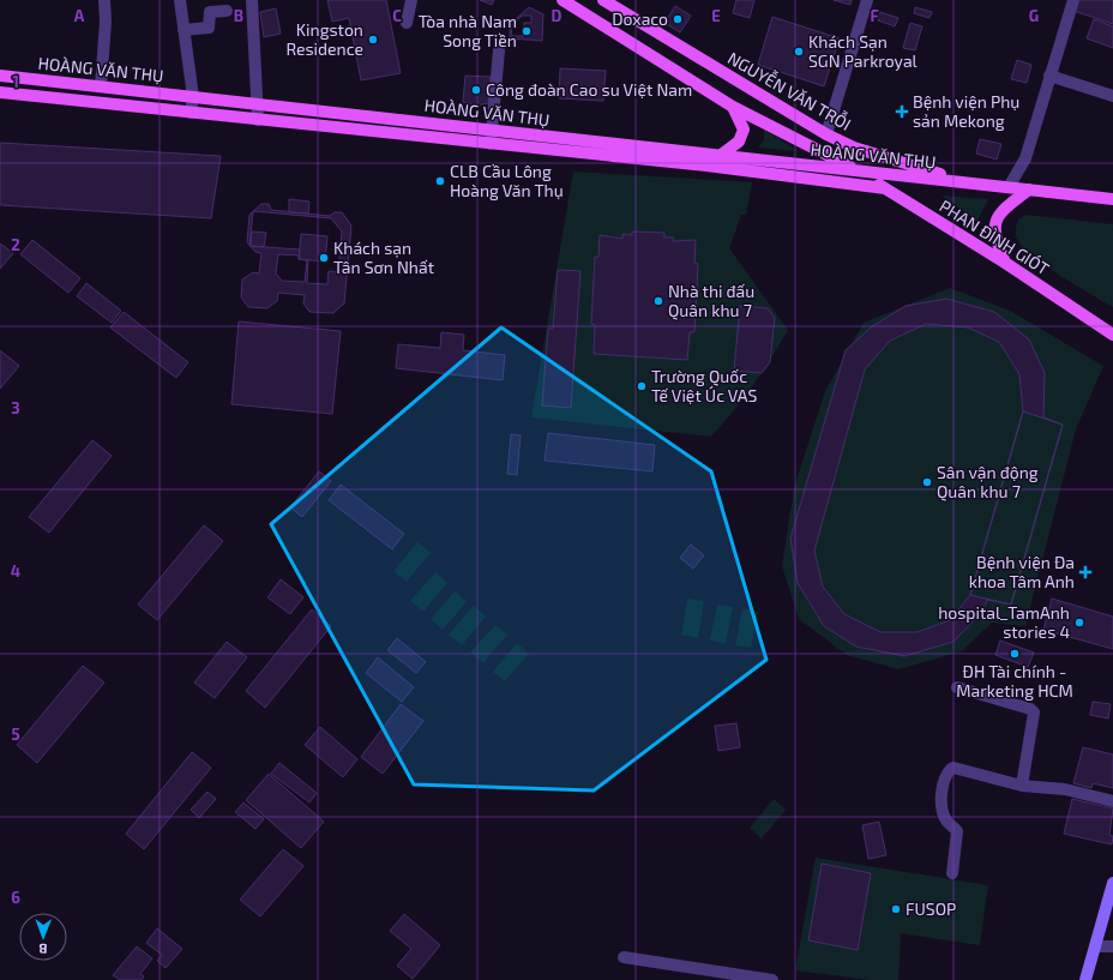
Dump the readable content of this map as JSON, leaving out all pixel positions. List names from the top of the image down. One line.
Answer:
{"streets":{"main road":["HOÀNG VĂN THỤ","NGUYỄN VĂN TRỖI","PHAN ĐÌNH GIÓT"]},"crossings":[["HOÀNG VĂN THỤ","NGUYỄN VĂN TRỖI"],["HOÀNG VĂN THỤ","PHAN ĐÌNH GIÓT"]],"places":{"other":["Doxaco","Tòa nhà Nam Song Tiền","Kingston Residence","Khách Sạn SGN Parkroyal","Công đoàn Cao su Việt Nam","CLB Cầu Lông Hoàng Văn Thụ","Khách sạn Tân Sơn Nhất","Nhà thi đấu Quân khu 7","Trường Quốc Tế Việt Úc VAS","Sân vận động Quân khu 7","hospital_TamAnh stories 4","ĐH Tài chính - Marketing HCM","FUSOP"],"health":["Bệnh viện Phụ sản Mekong","Bệnh viện Đa khoa Tâm Anh"]},"north":"bottom","grid":{"columns":["A","B","C","D","E","F","G"],"rows":["1","2","3","4","5","6"]}}
